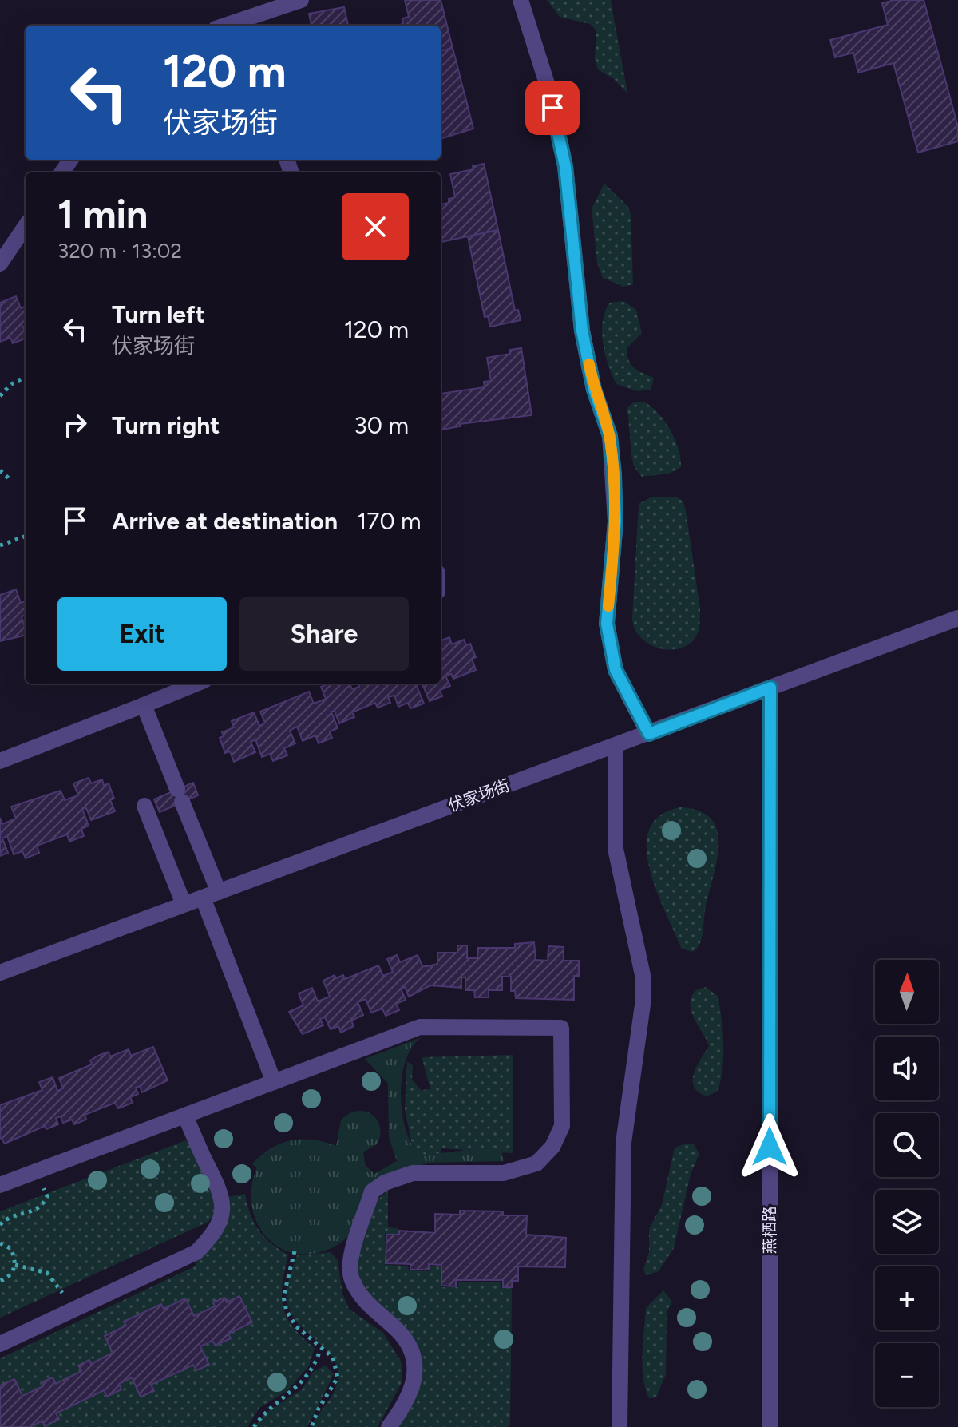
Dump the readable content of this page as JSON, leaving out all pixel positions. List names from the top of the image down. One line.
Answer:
{"streets":{"street":["伏家场街","燕栖路"]},"crossings":[["伏家场街","燕栖路"]],"north":"top","page":{"turn":["120 m","伏家场街"],"heading":["1 min","320 m · 13:02"],"list":[{"name":"Turn left","note":"伏家场街","value":"120 m"},{"name":"Turn right","value":"30 m"},{"name":"Arrive at destination","value":"170 m"}],"buttons":["Exit","Share"],"map_buttons":["+","−"]}}
